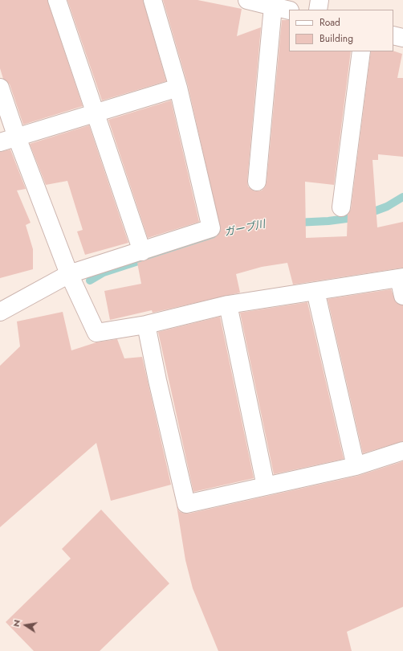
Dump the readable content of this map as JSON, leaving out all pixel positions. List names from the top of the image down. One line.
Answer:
{"water":["ガーブ川"],"legend":["Road","Building"],"north":"left"}
